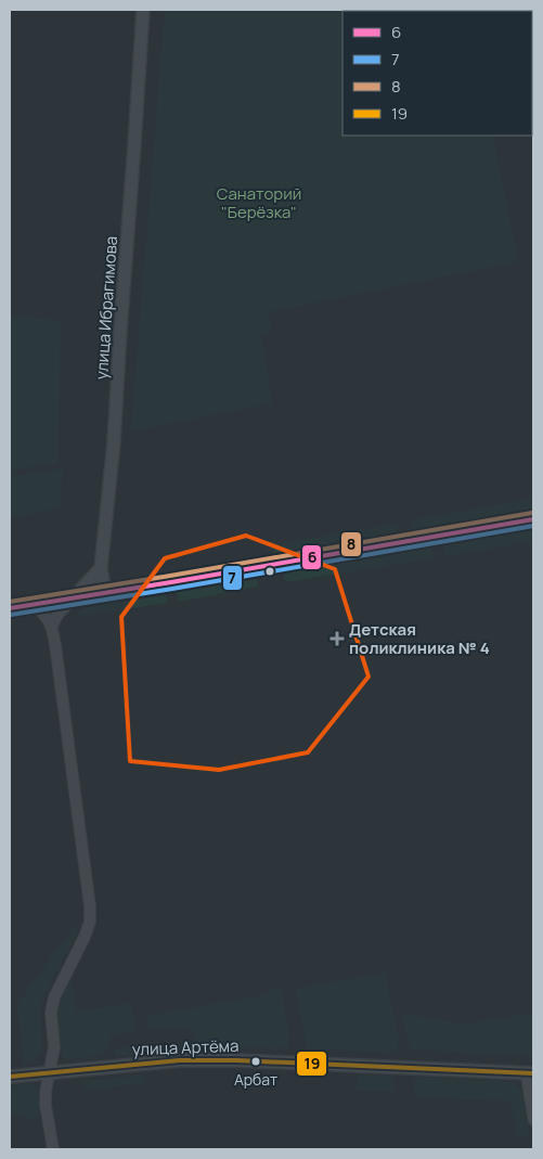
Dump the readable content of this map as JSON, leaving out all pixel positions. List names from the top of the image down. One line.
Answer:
{"streets":{"main road":["улица Ибрагимова","улица Артёма"]},"parks":["Санаторий \"Берёзка\""],"places":{"health":["Детская поликлиника № 4"],"other":["Арбат"]},"lines":["transit line 8","transit line 6","transit line 7","transit line 19"],"legend":["6","7","8","19"]}
